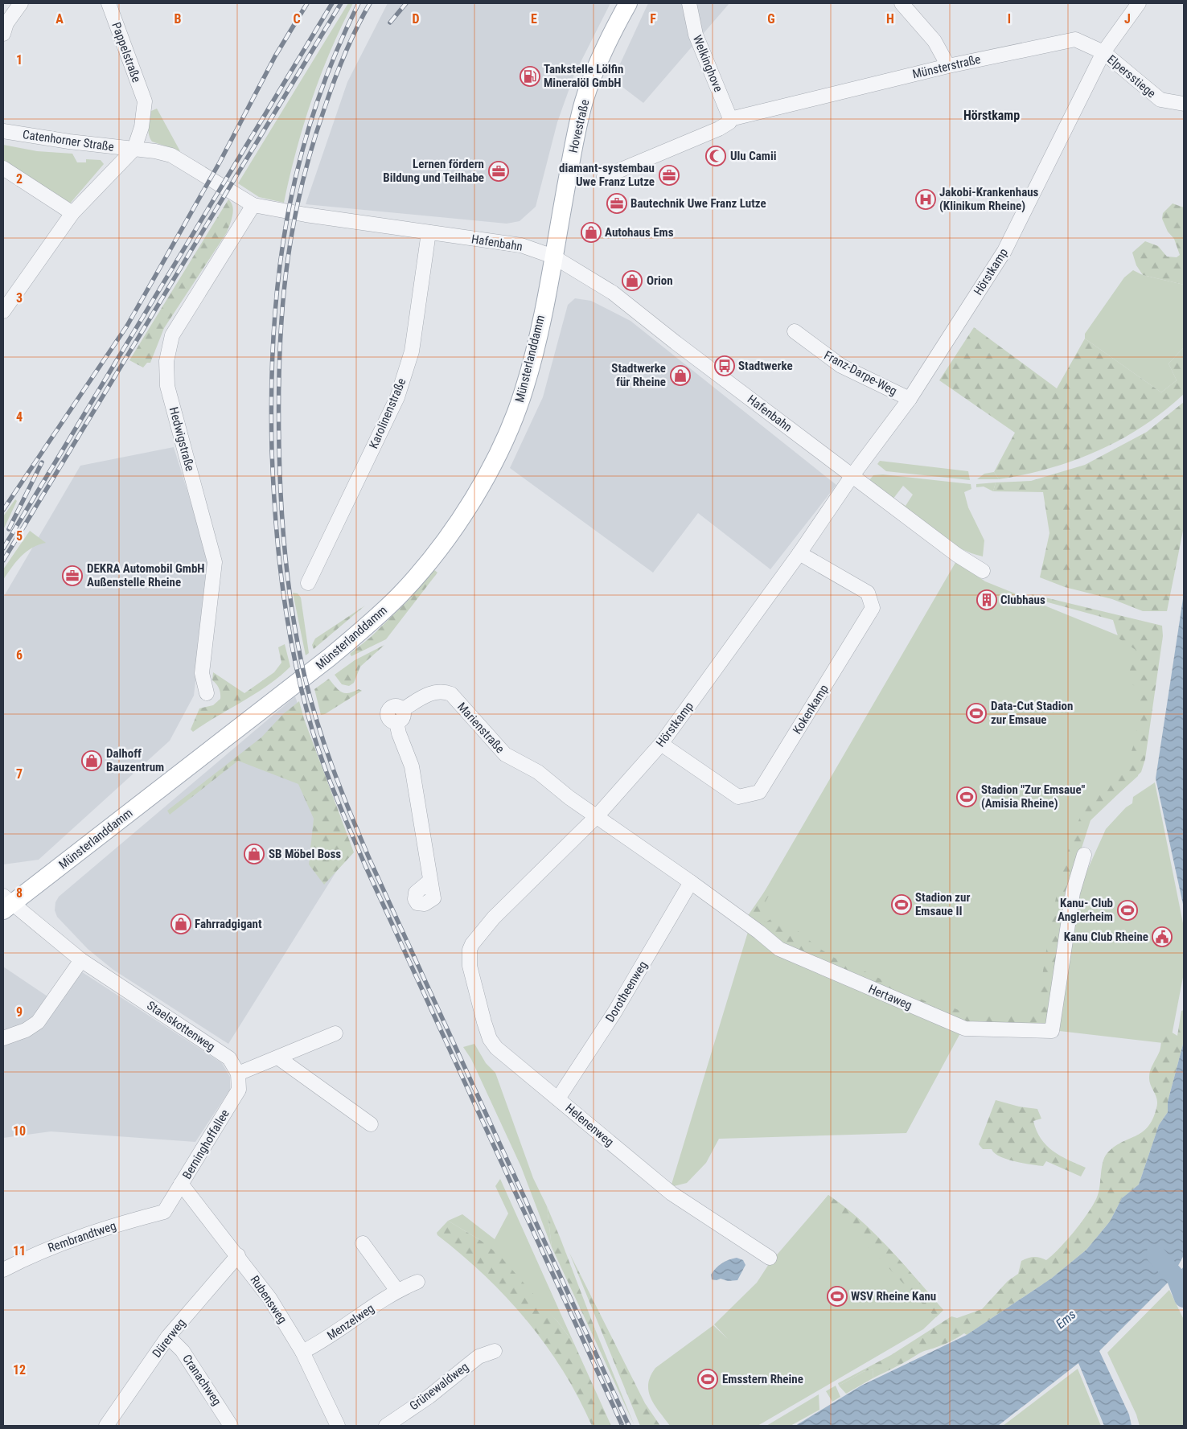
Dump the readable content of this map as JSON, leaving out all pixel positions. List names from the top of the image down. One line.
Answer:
{"streets":{"main road":["Hovestraße","Münsterlanddamm"],"street":["Pappelstraße","Welkinghove","Münsterstraße","Elpersstiege","Catenhorner Straße","Hafenbahn","Hörstkamp","Franz-Darpe-Weg","Karolinenstraße","Hedwigstraße","Kokenkamp","Marienstraße","Dorotheenweg","Hertaweg","Staelskottenweg","Helenenweg","Berninghoffallee","Rembrandtweg","Rubensweg","Menzelweg","Dürerweg","Cranachweg","Grünewaldweg"]},"crossings":[["Pappelstraße","Catenhorner Straße"],["Pappelstraße","Hafenbahn"],["Welkinghove","Münsterstraße"],["Münsterstraße","Elpersstiege"],["Münsterstraße","Hörstkamp"],["Elpersstiege","Hörstkamp"],["Hovestraße","Hafenbahn"],["Hovestraße","Münsterlanddamm"],["Catenhorner Straße","Hafenbahn"],["Hafenbahn","Hörstkamp"],["Hafenbahn","Münsterlanddamm"],["Hafenbahn","Karolinenstraße"],["Hafenbahn","Hedwigstraße"],["Hörstkamp","Franz-Darpe-Weg"],["Hörstkamp","Kokenkamp"],["Hörstkamp","Marienstraße"],["Hörstkamp","Hertaweg"],["Hörstkamp","Helenenweg"],["Münsterlanddamm","Staelskottenweg"],["Marienstraße","Hertaweg"],["Dorotheenweg","Hertaweg"],["Dorotheenweg","Helenenweg"],["Staelskottenweg","Berninghoffallee"],["Berninghoffallee","Rembrandtweg"],["Berninghoffallee","Rubensweg"],["Rubensweg","Menzelweg"],["Rubensweg","Dürerweg"],["Dürerweg","Cranachweg"]],"districts":["Hörstkamp"],"water":["Ems"],"places":{"fuel station":["Tankstelle Lölfin Mineralöl GmbH"],"mosque":["Ulu Camii"],"office":["Lernen fördern Bildung und Teilhabe","diamant-systembau Uwe Franz Lutze","Bautechnik Uwe Franz Lutze","DEKRA Automobil GmbH Außenstelle Rheine"],"hospital":["Jakobi-Krankenhaus (Klinikum Rheine)"],"shop":["Autohaus Ems","Orion","Stadtwerke für Rheine","Dalhoff Bauzentrum","SB Möbel Boss","Fahrradgigant"],"bus stop":["Stadtwerke"],"building":["Clubhaus"],"sports":["Data-Cut Stadion zur Emsaue","Stadion \"Zur Emsaue\" (Amisia Rheine)","Stadion zur Emsaue II","Kanu- Club Anglerheim","WSV Rheine Kanu","Emsstern Rheine"],"public building":["Kanu Club Rheine"]},"grid":{"columns":["A","B","C","D","E","F","G","H","I","J"],"rows":["1","2","3","4","5","6","7","8","9","10","11","12"]}}
